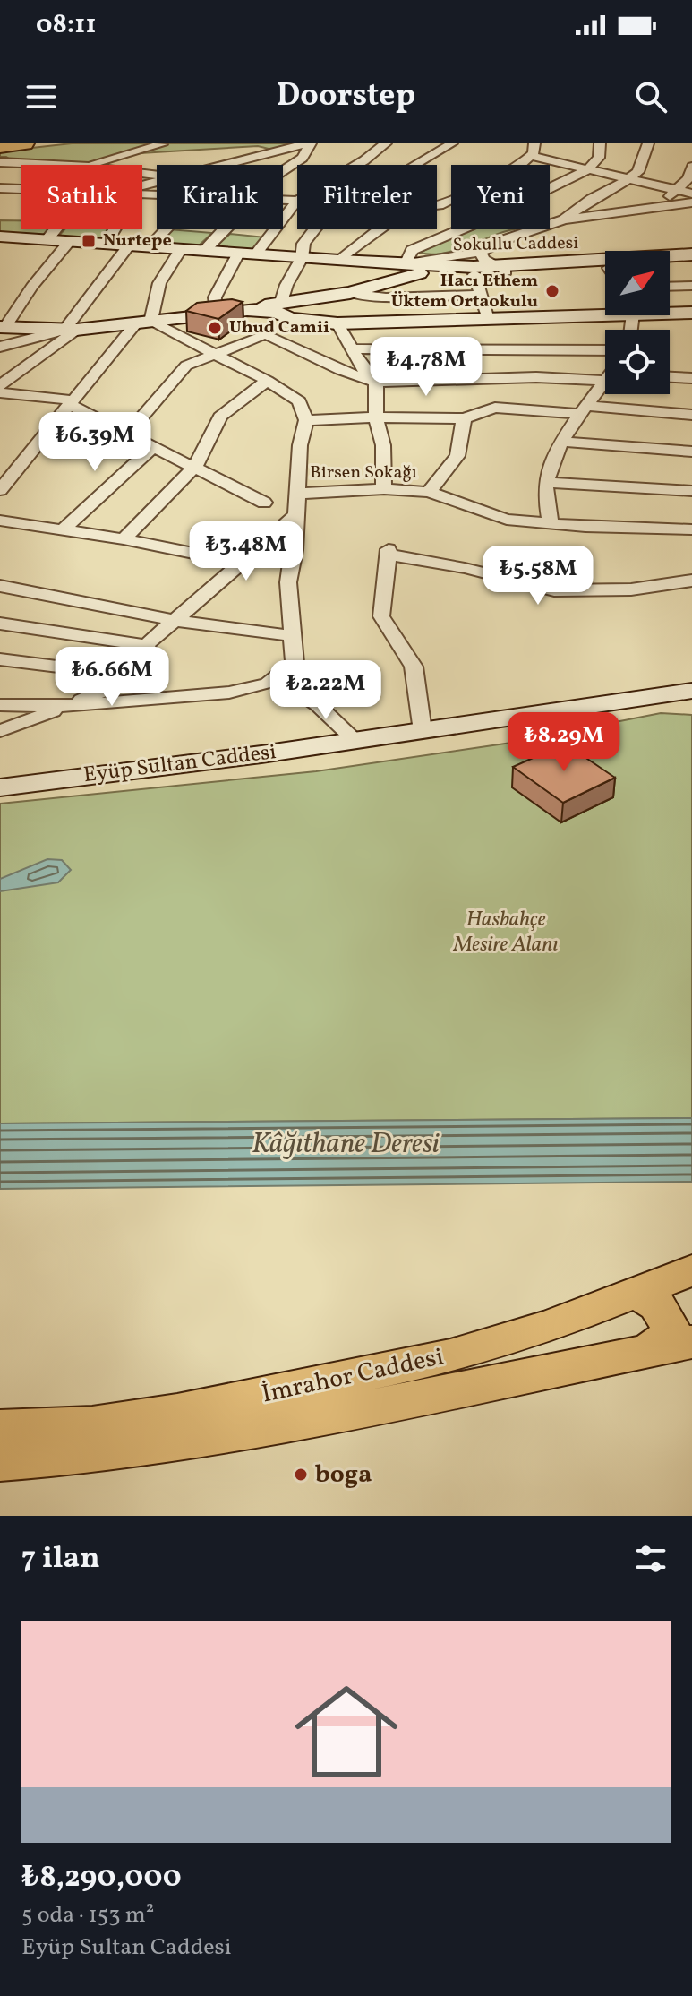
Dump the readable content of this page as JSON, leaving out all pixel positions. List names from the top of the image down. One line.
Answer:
{"streets":{"main road":["Sokullu Caddesi","Eyüp Sultan Caddesi","İmrahor Caddesi"],"street":["Birsen Sokağı"]},"water":["Kâğıthane Deresi"],"parks":["Hasbahçe Mesire Alanı"],"places":{"transit":["Nurtepe"],"other":["Hacı Ethem Üktem Ortaokulu","Uhud Camii","boga"]},"north":"top right","page":{"status":"08:11","header":"Doorstep","chip":["Satılık","Kiralık","Filtreler","Yeni"],"price":["₺4.78M","₺6.39M","₺3.48M","₺5.58M","₺6.66M","₺2.22M","₺8.29M"],"heading":"7 ilan","list":[{"name":"₺8,290,000","note":"5 oda · 153 m² · Eyüp Sultan Caddesi"}]}}
